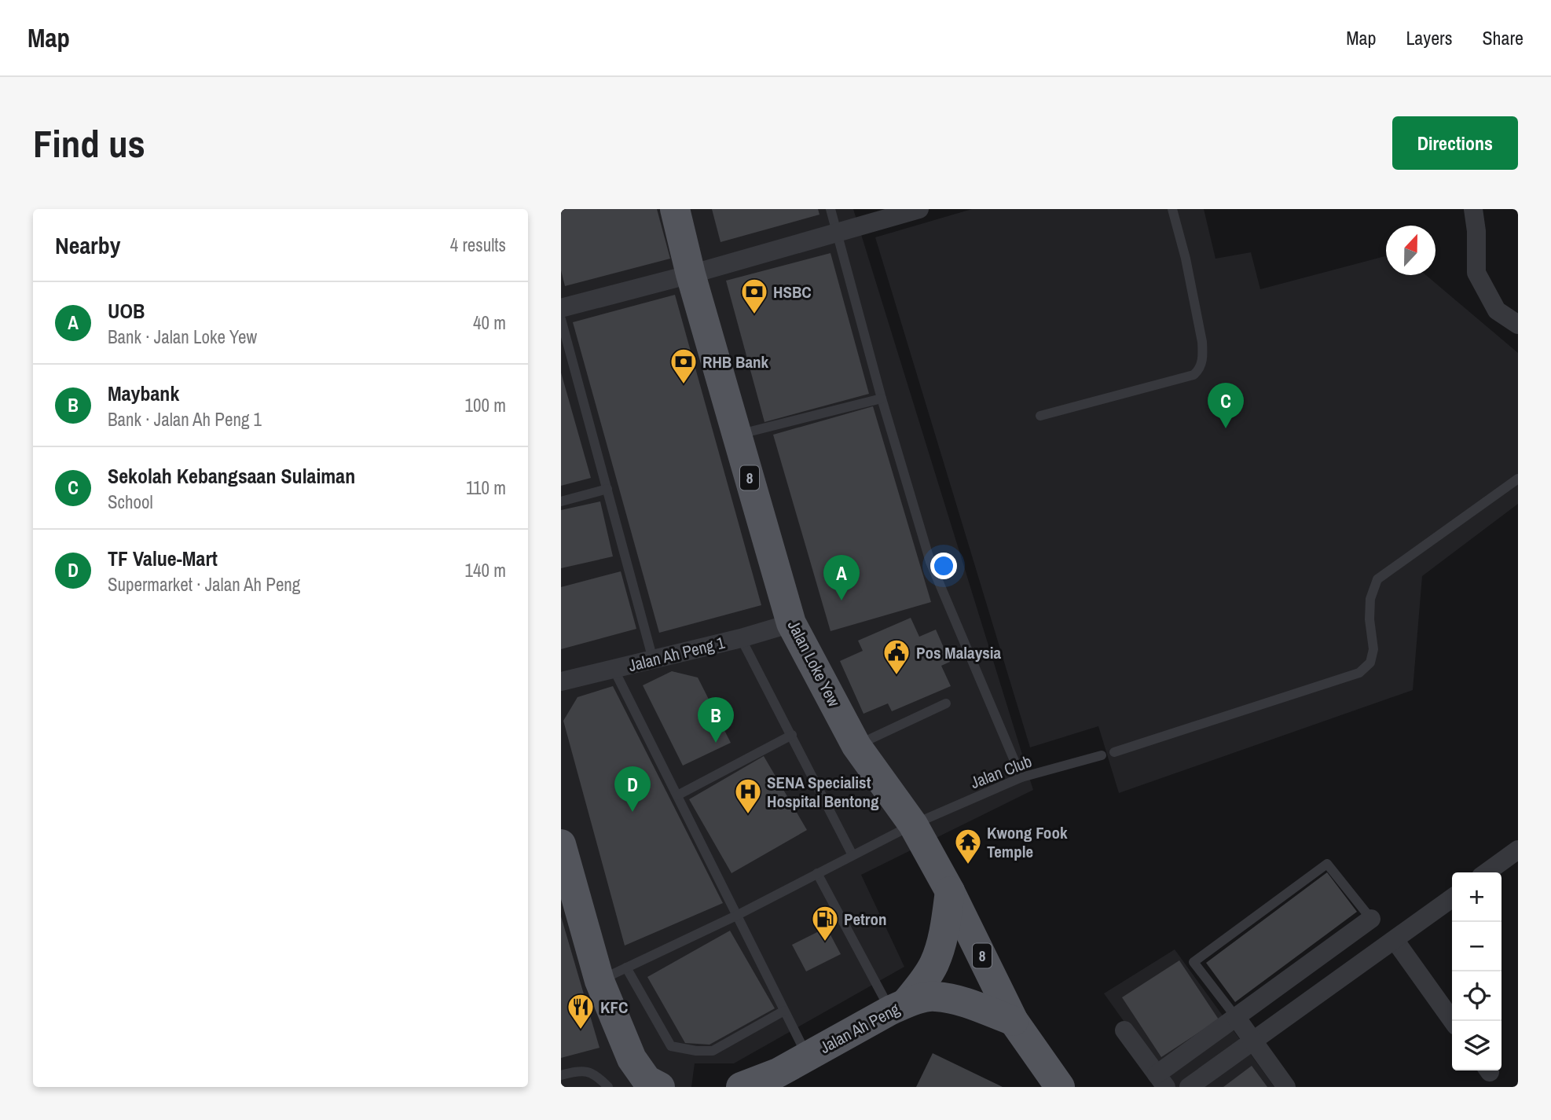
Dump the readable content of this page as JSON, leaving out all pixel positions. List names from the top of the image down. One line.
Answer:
{"streets":{"main road":["8","Jalan Loke Yew","Jalan Ah Peng"],"street":["Jalan Ah Peng 1"],"lane":["Jalan Club"]},"crossings":[["8","Jalan Loke Yew"],["8","Jalan Ah Peng"],["Jalan Ah Peng 1","Jalan Loke Yew"],["Jalan Loke Yew","Jalan Club"],["Jalan Loke Yew","Jalan Ah Peng"]],"places":{"bank":["HSBC","RHB Bank"],"public building":["Pos Malaysia"],"hospital":["SENA Specialist Hospital Bentong"],"temple":["Kwong Fook Temple"],"fuel station":["Petron"],"restaurant":["KFC"]},"north":"top","page":{"header":"Map","nav":["Map","Layers","Share"],"buttons":"Directions","title":"Find us","heading":["Nearby","4 results"],"list":[{"mark":"A","name":"UOB","note":"Bank · Jalan Loke Yew","value":"40 m"},{"mark":"B","name":"Maybank","note":"Bank · Jalan Ah Peng 1","value":"100 m"},{"mark":"C","name":"Sekolah Kebangsaan Sulaiman","note":"School","value":"110 m"},{"mark":"D","name":"TF Value-Mart","note":"Supermarket · Jalan Ah Peng","value":"140 m"}],"pins":["C","A","B","D"],"map_buttons":["+","−"]}}
